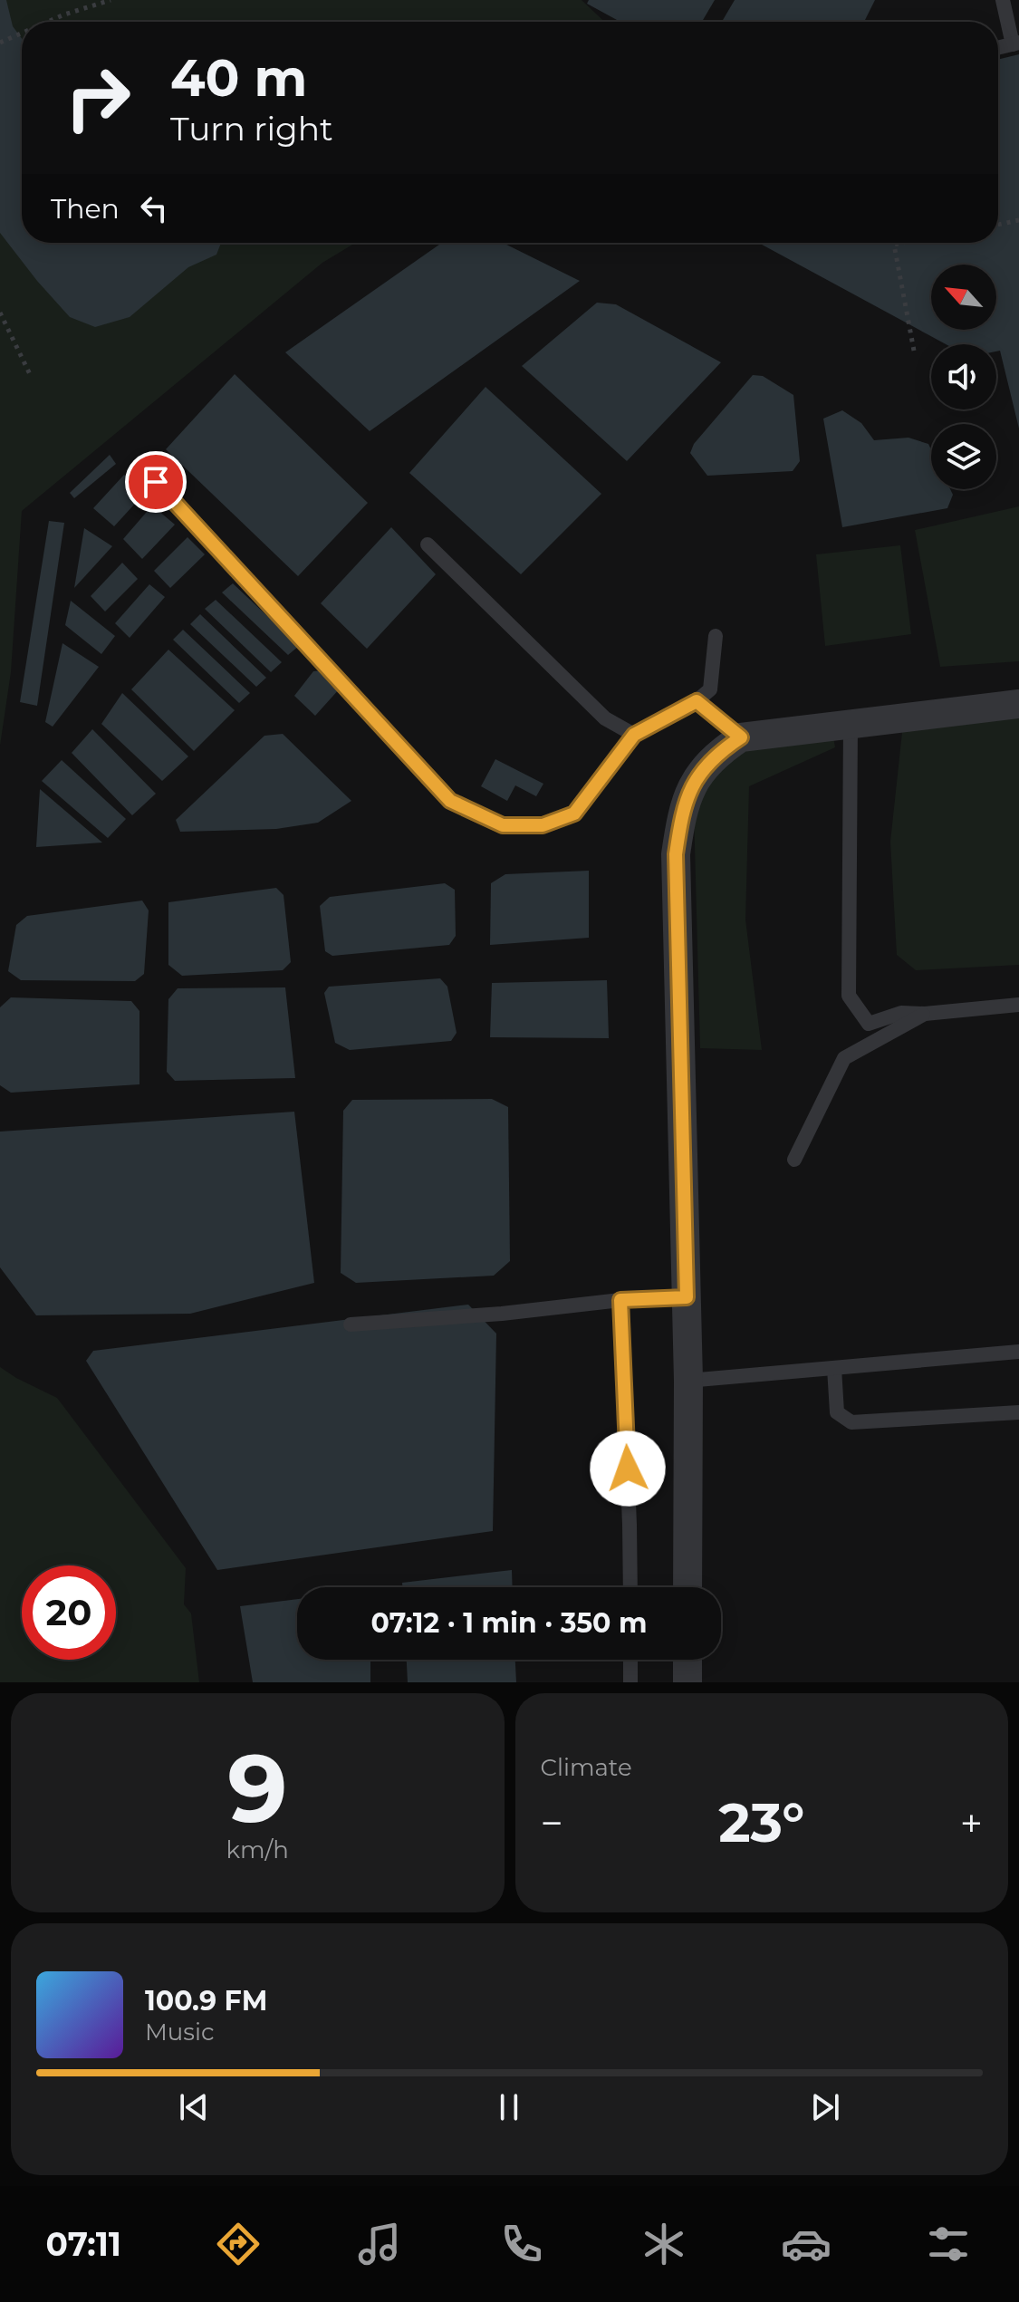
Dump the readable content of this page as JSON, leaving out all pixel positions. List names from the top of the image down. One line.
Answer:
{"north":"top left","page":{"turn":["40 m","Turn right"],"then":"Then","limit":"20","trip":"07:12 · 1 min · 350 m","tile":[["9","km/h"],"Climate"],"heat":["−","23°","+"],"song":["100.9 FM","Music"],"tabs":"07:11"}}
